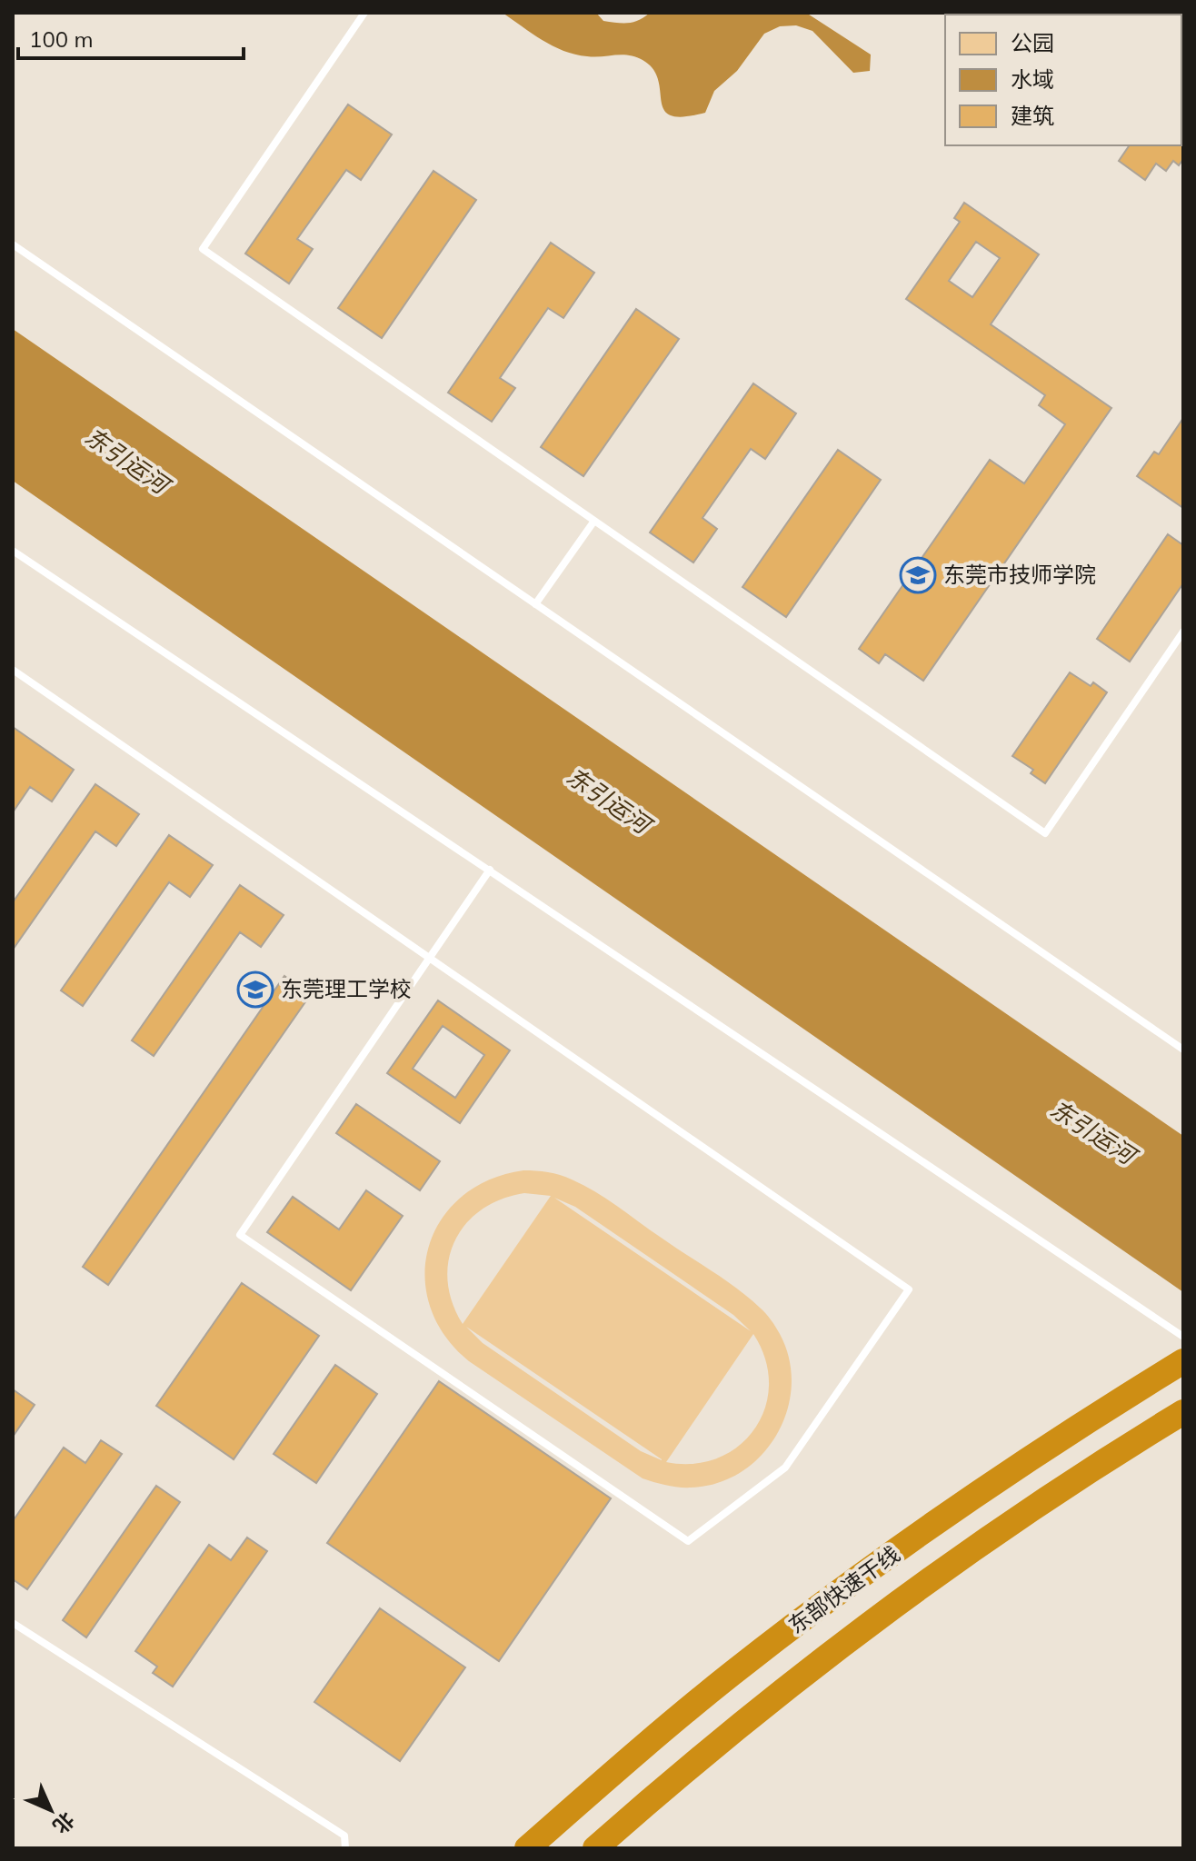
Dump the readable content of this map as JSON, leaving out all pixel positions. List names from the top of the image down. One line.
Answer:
{"streets":{"highway":["东部快速干线"]},"water":["东引运河"],"places":{"school or university":["东莞市技师学院","东莞理工学校"]},"legend":["公园","水域","建筑"],"scale_bar":"100 m","north":"bottom right"}
